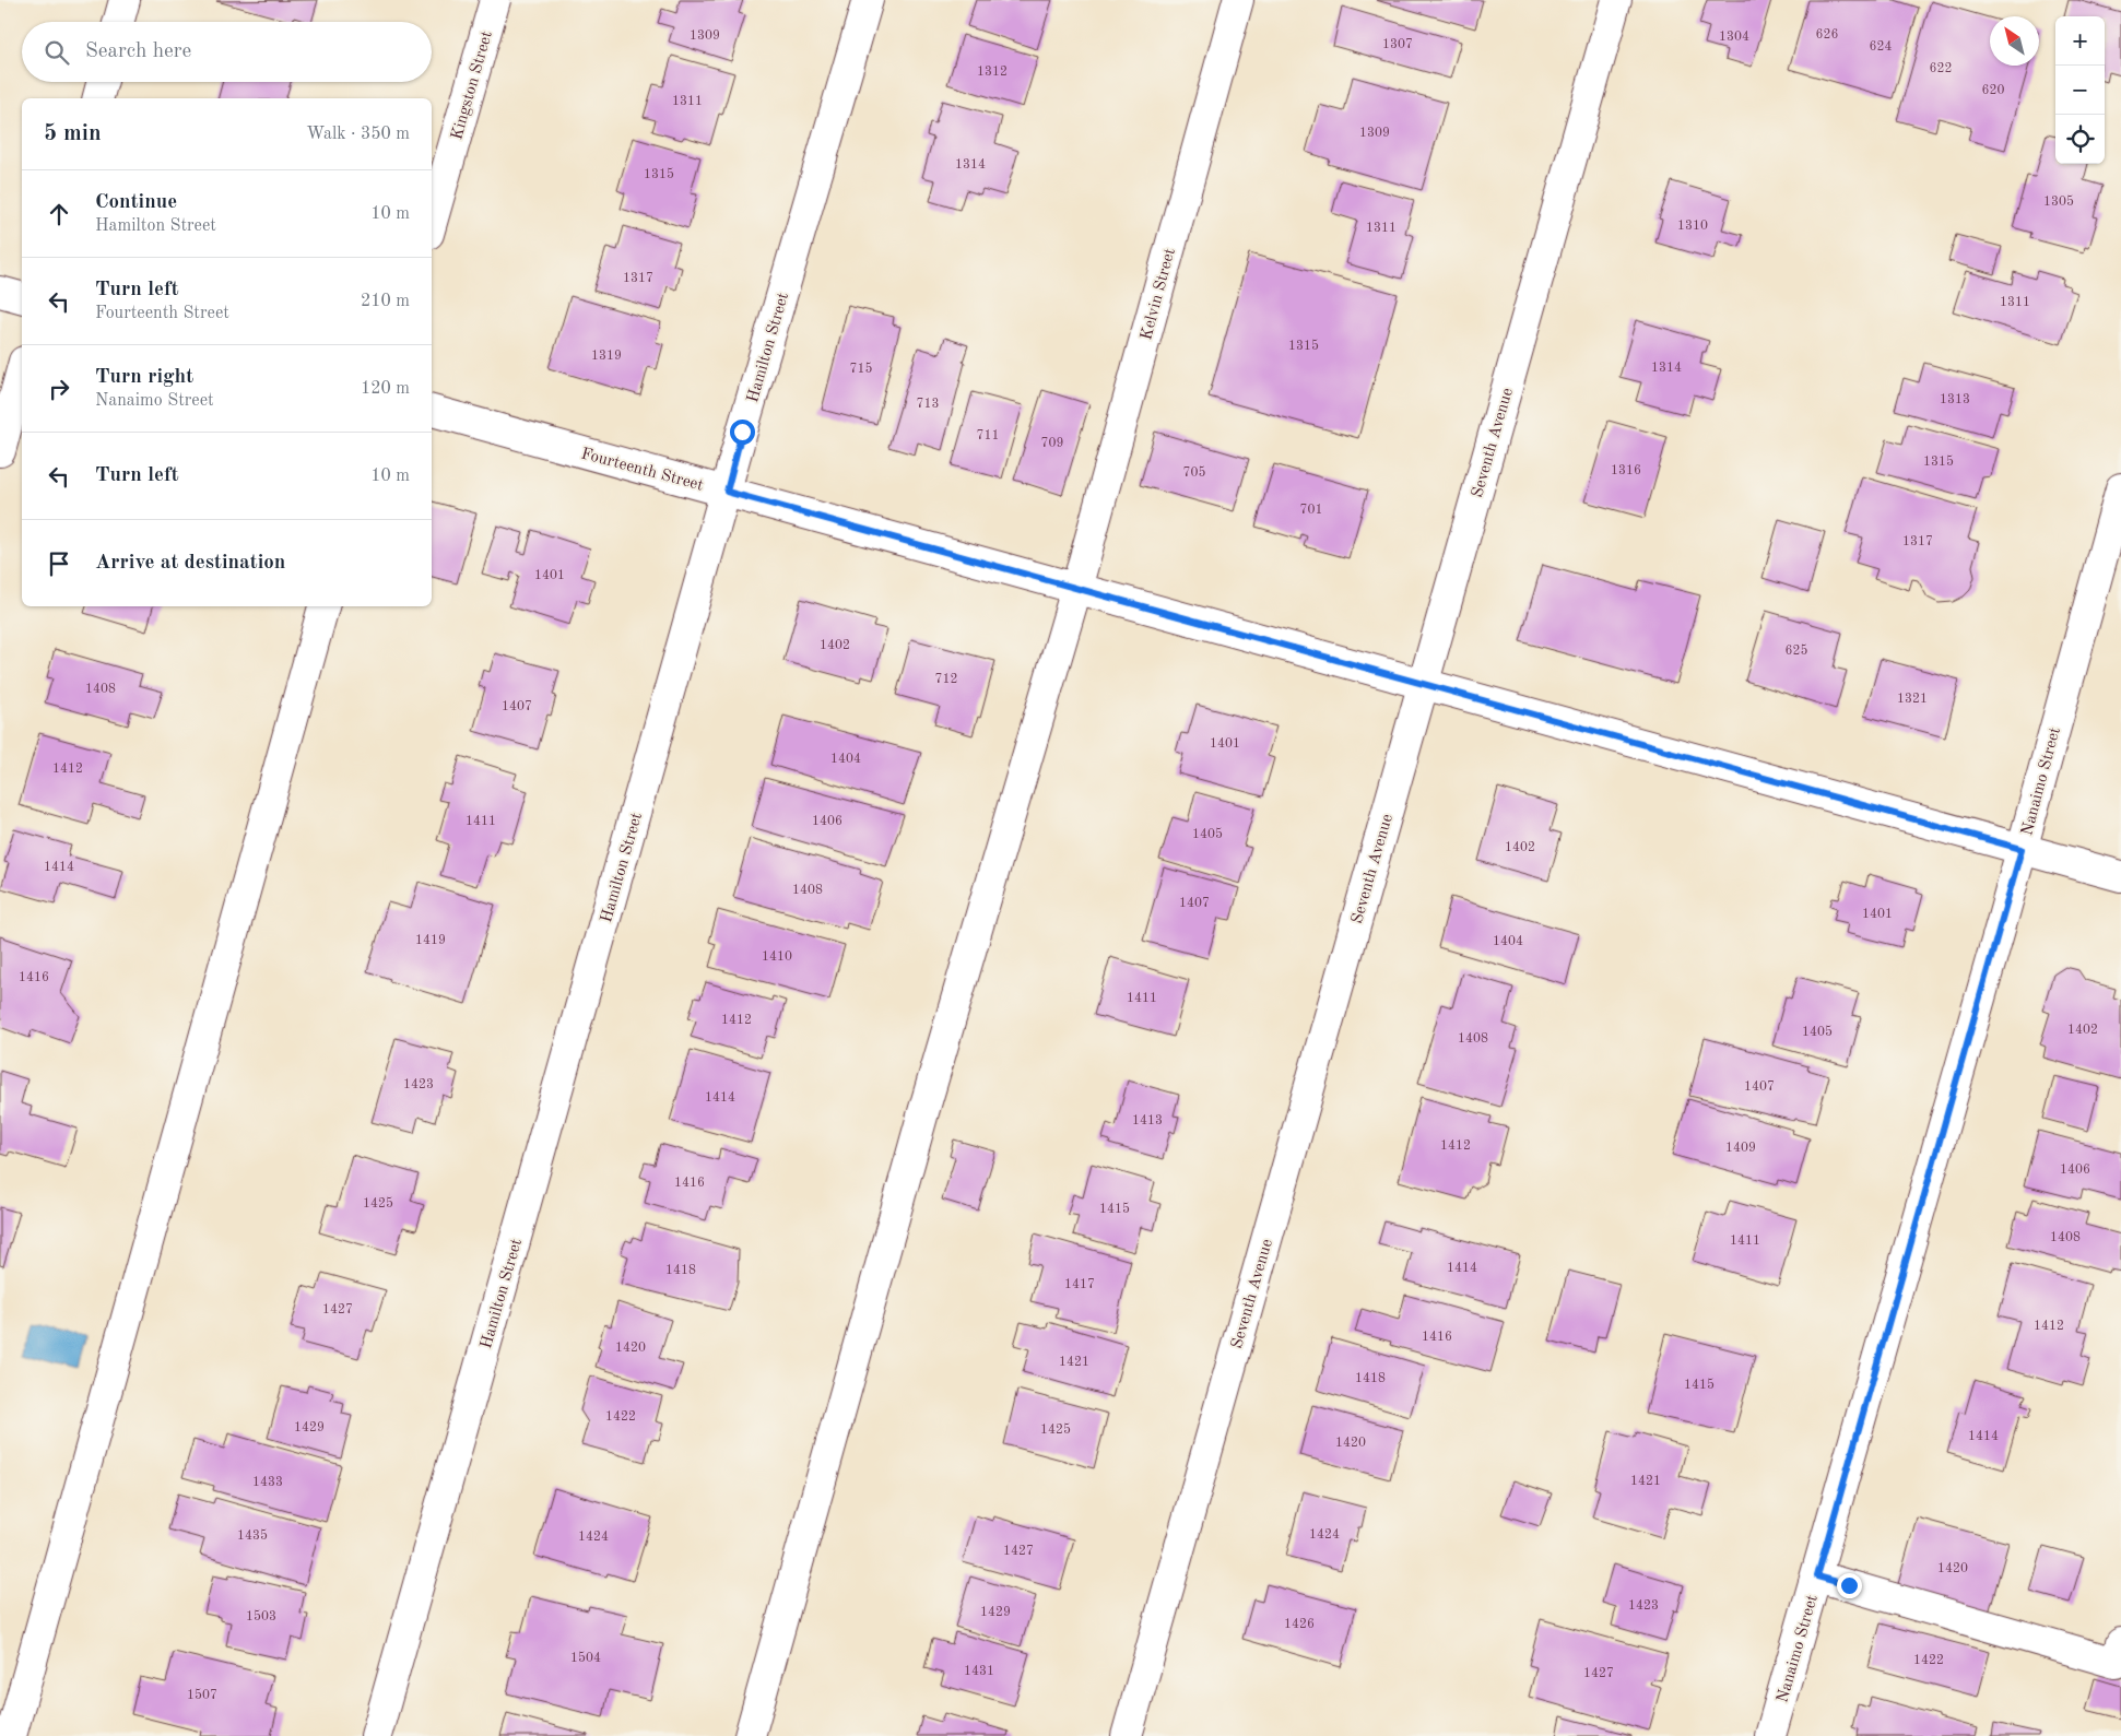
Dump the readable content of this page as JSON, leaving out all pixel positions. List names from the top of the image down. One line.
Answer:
{"streets":{"street":["Kingston Street","Kelvin Street","Hamilton Street","Seventh Avenue","Fourteenth Street","Nanaimo Street"]},"crossings":[["Kelvin Street","Fourteenth Street"],["Hamilton Street","Fourteenth Street"],["Seventh Avenue","Fourteenth Street"],["Fourteenth Street","Nanaimo Street"]],"house_numbers":["626","1309","1304","1307","624","622","1312","620","1311","1309","1314","1315","1305","1310","1311","1317","1311","1315","1319","1314","715","1313","713","711","709","1315","1316","705","701","1317","1401","1402","625","712","1408","1321","1407","1401","1404","1412","1411","1406","1405","1402","1414","1408","1407","1401","1419","1404","1410","1416","1411","1412","1402","1405","1408","1423","1407","1414","1413","1412","1409","1406","1416","1425","1415","1408","1411","1414","1418","1417","1427","1412","1416","1420","1421","1418","1415","1422","1429","1425","1414","1420","1421","1433","1424","1435","1424","1427","1420","1423","1429","1503","1426","1504","1422","1431","1427","1507"],"north":"top left","page":{"map_buttons":["+","−"],"search":"Search here","heading":["5 min","Walk · 350 m"],"list":[["Continue","Hamilton Street","10 m"],["Turn left","Fourteenth Street","210 m"],["Turn right","Nanaimo Street","120 m"],["Turn left","10 m"],"Arrive at destination"]}}
